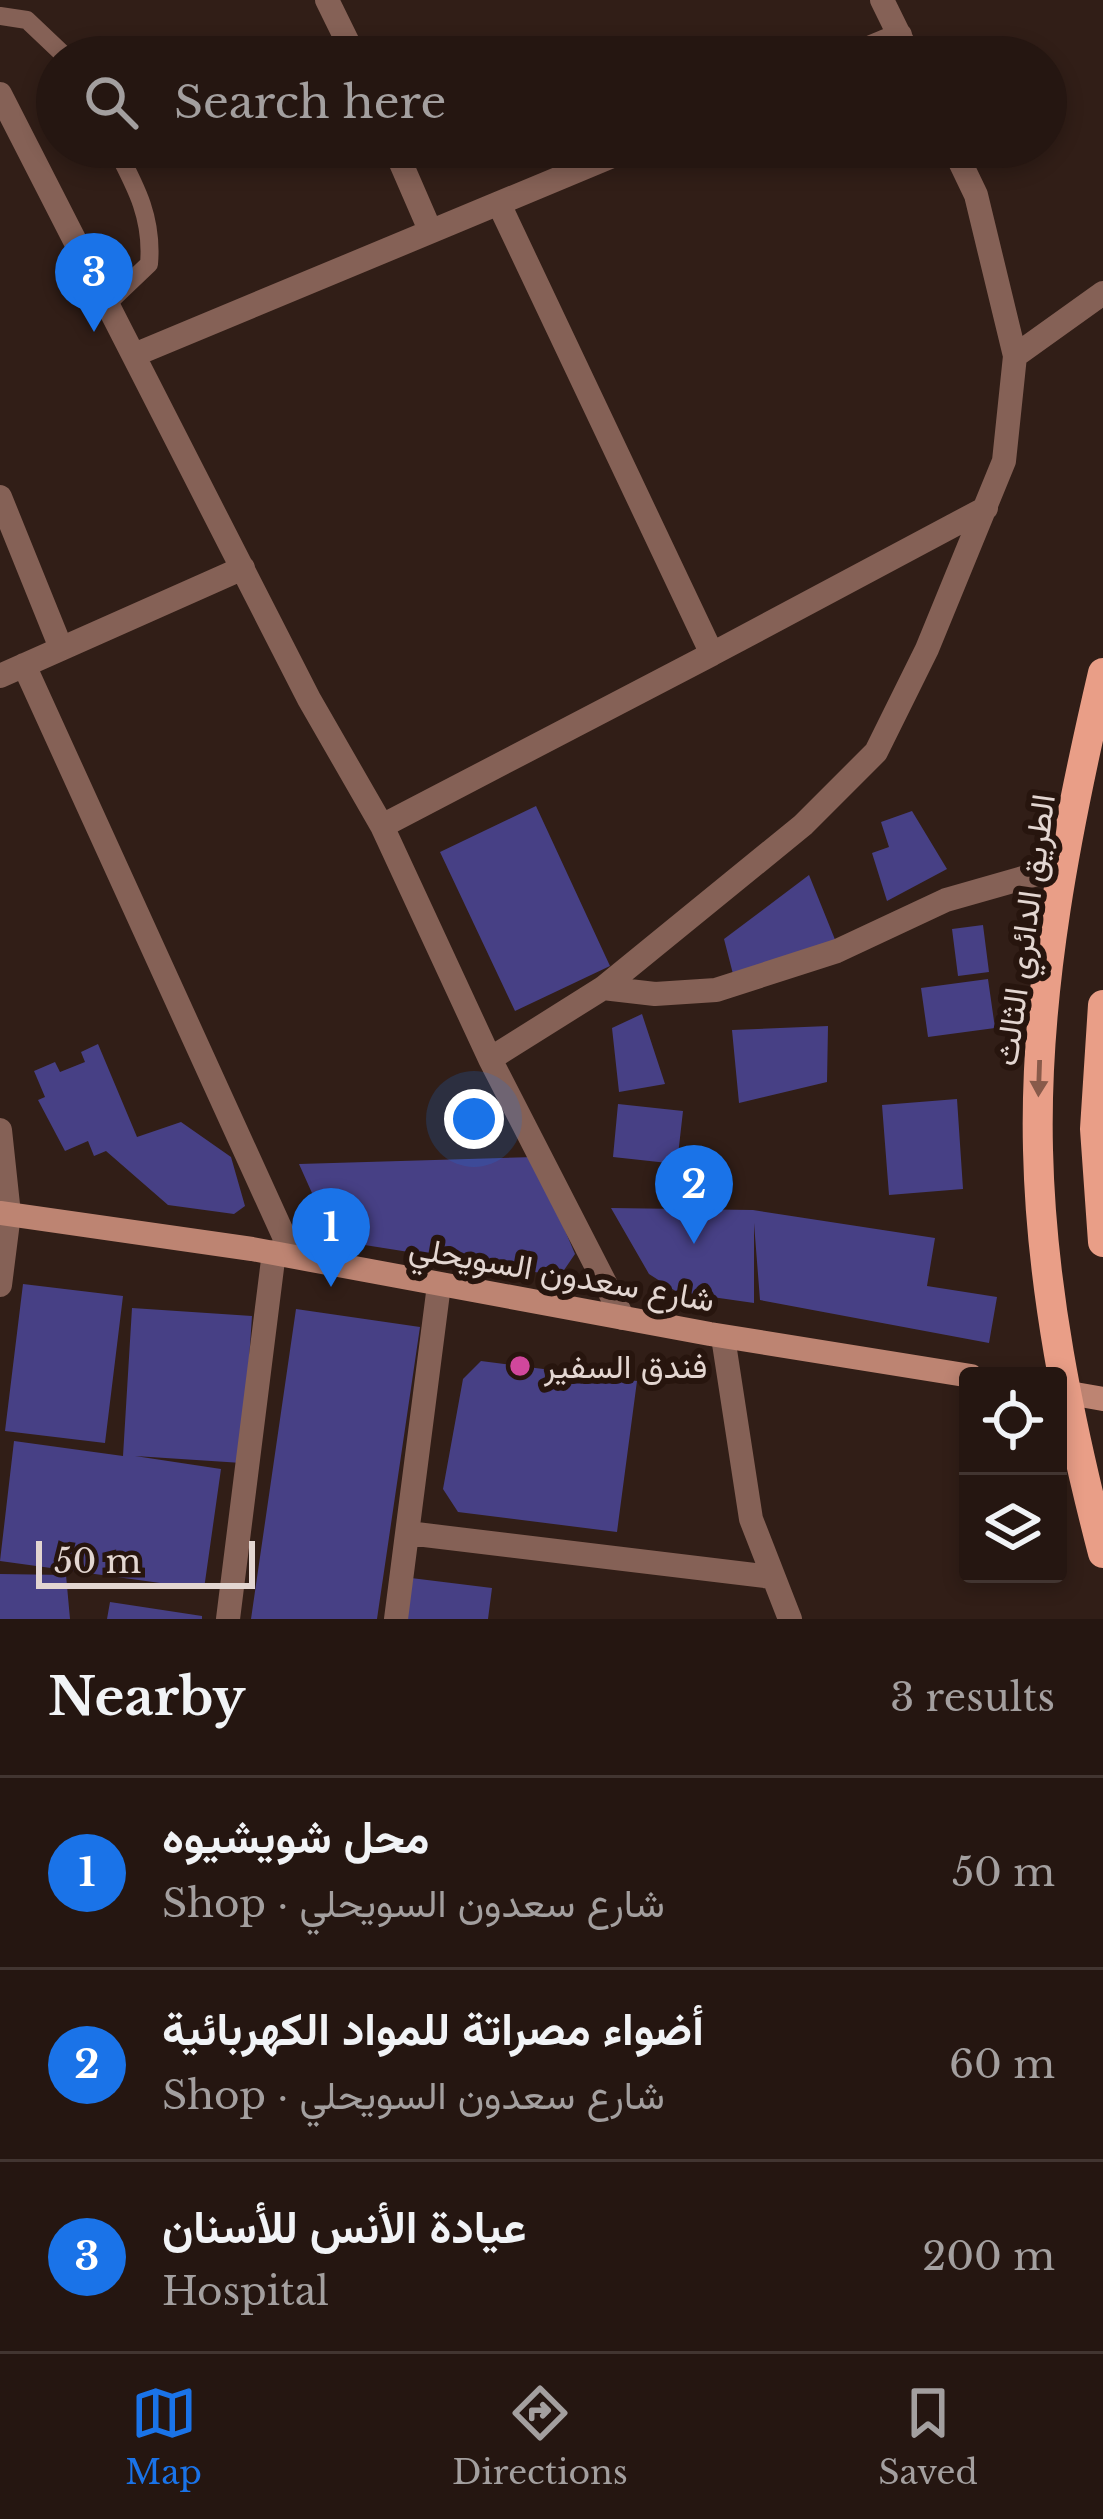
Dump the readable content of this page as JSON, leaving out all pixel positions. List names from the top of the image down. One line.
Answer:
{"streets":{"main road":["الطريق الدائري الثالث","شارع سعدون السويحلي"]},"places":["فندق السفير"],"scale_bar":"50 m","page":{"search":"Search here","pins":["3","2","1"],"scale":"50 m","heading":["Nearby","3 results"],"list":[{"mark":"1","name":"محل شويشيوه","note":"Shop · شارع سعدون السويحلي","value":"50 m"},{"mark":"2","name":"أضواء مصراتة للمواد الكهربائية","note":"Shop · شارع سعدون السويحلي","value":"60 m"},{"mark":"3","name":"عيادة الأنس للأسنان","note":"Hospital","value":"200 m"}],"nav":["Map","Directions","Saved"]}}
